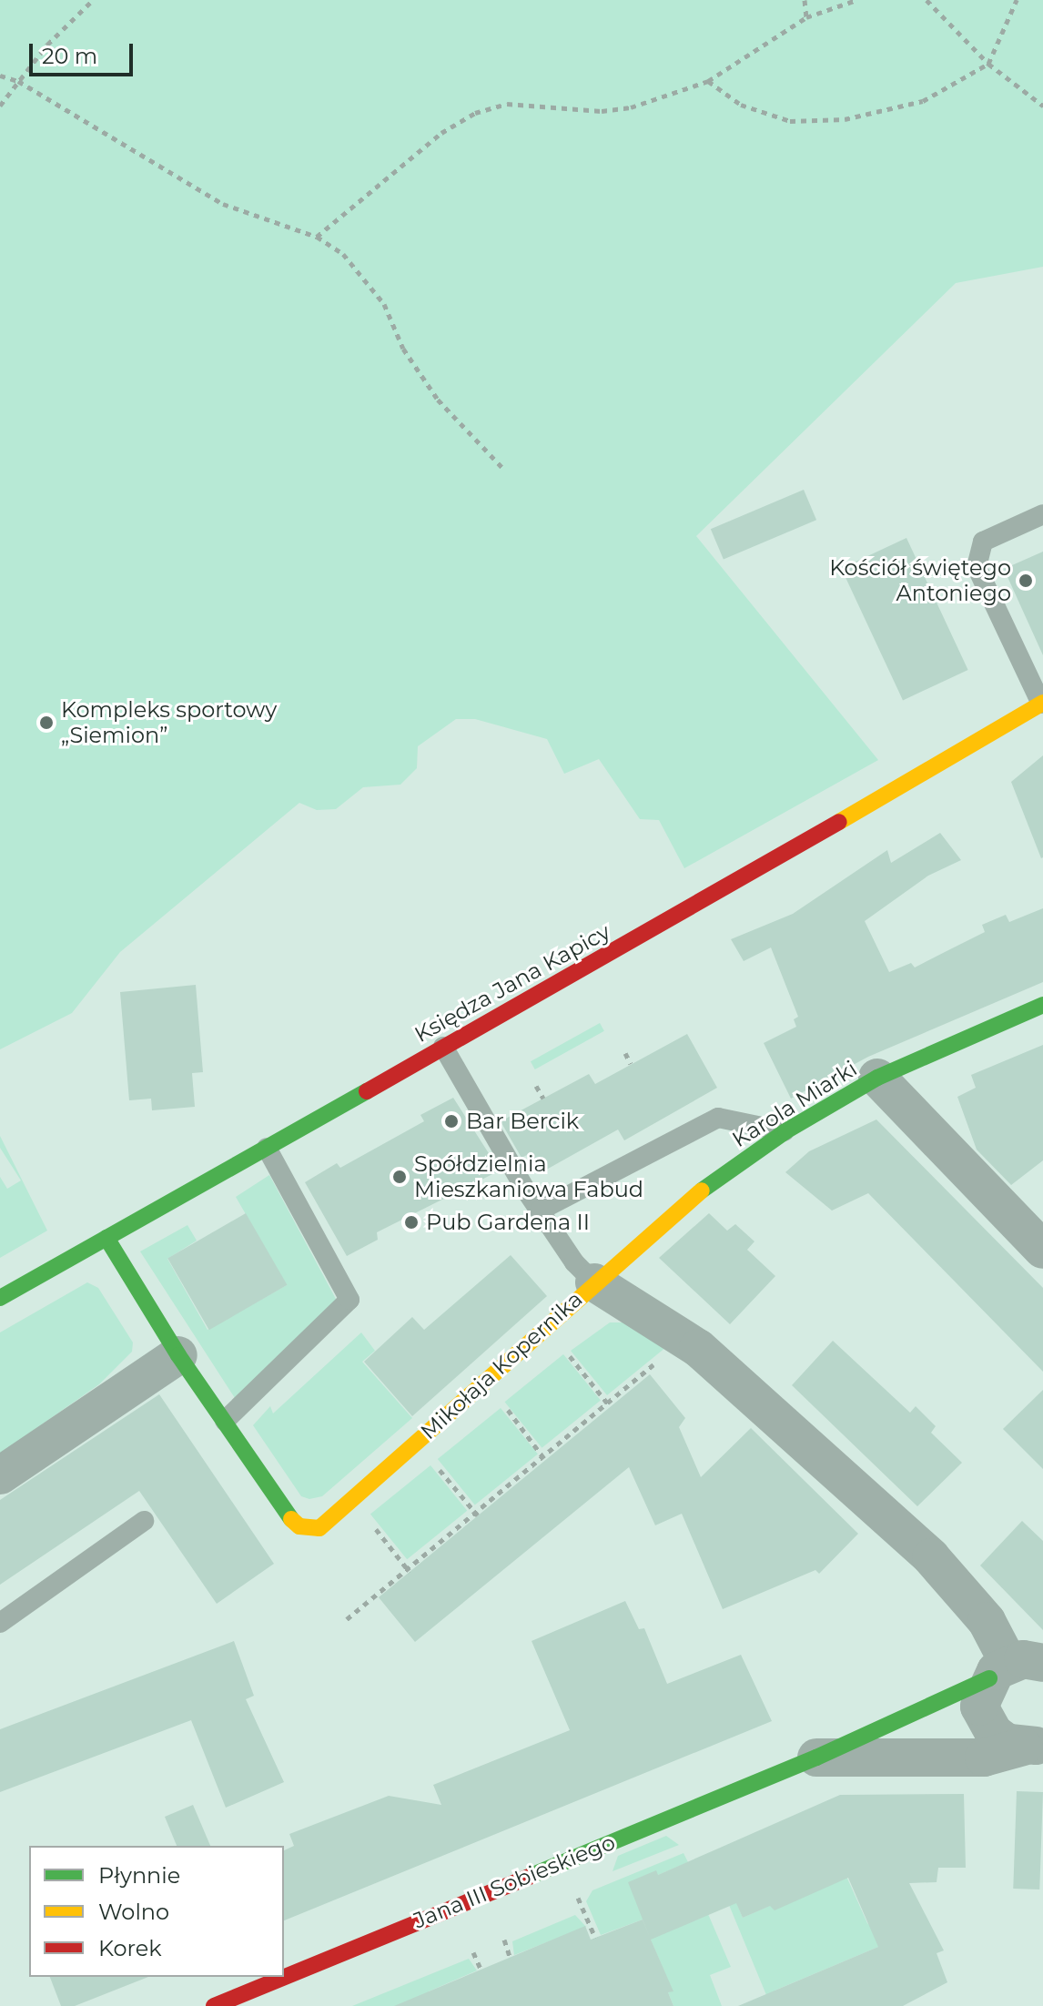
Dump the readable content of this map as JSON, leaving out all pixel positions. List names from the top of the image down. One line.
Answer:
{"streets":{"street":["Księdza Jana Kapicy","Karola Miarki","Mikołaja Kopernika","Jana III Sobieskiego"]},"crossings":[["Księdza Jana Kapicy","Mikołaja Kopernika"],["Karola Miarki","Mikołaja Kopernika"],["Mikołaja Kopernika","Jana III Sobieskiego"]],"places":["Kościół świętego Antoniego","Kompleks sportowy „Siemion”","Bar Bercik","Spółdzielnia Mieszkaniowa Fabud","Pub Gardena II"],"legend":["Płynnie","Wolno","Korek"],"scale_bar":"20 m"}
